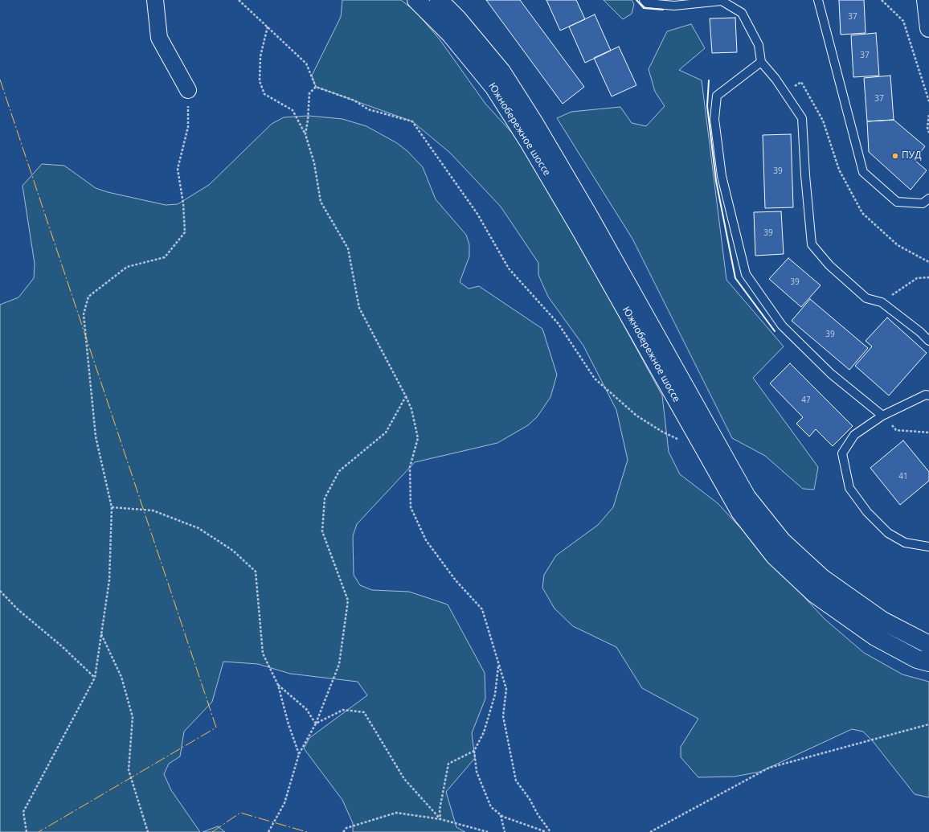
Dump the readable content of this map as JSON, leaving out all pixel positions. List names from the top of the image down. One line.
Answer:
{"streets":{"main road":["Южнобережное шоссе"]},"places":["ПУД"],"house_numbers":["37","37","37","39","39","39","39","47","41"]}
